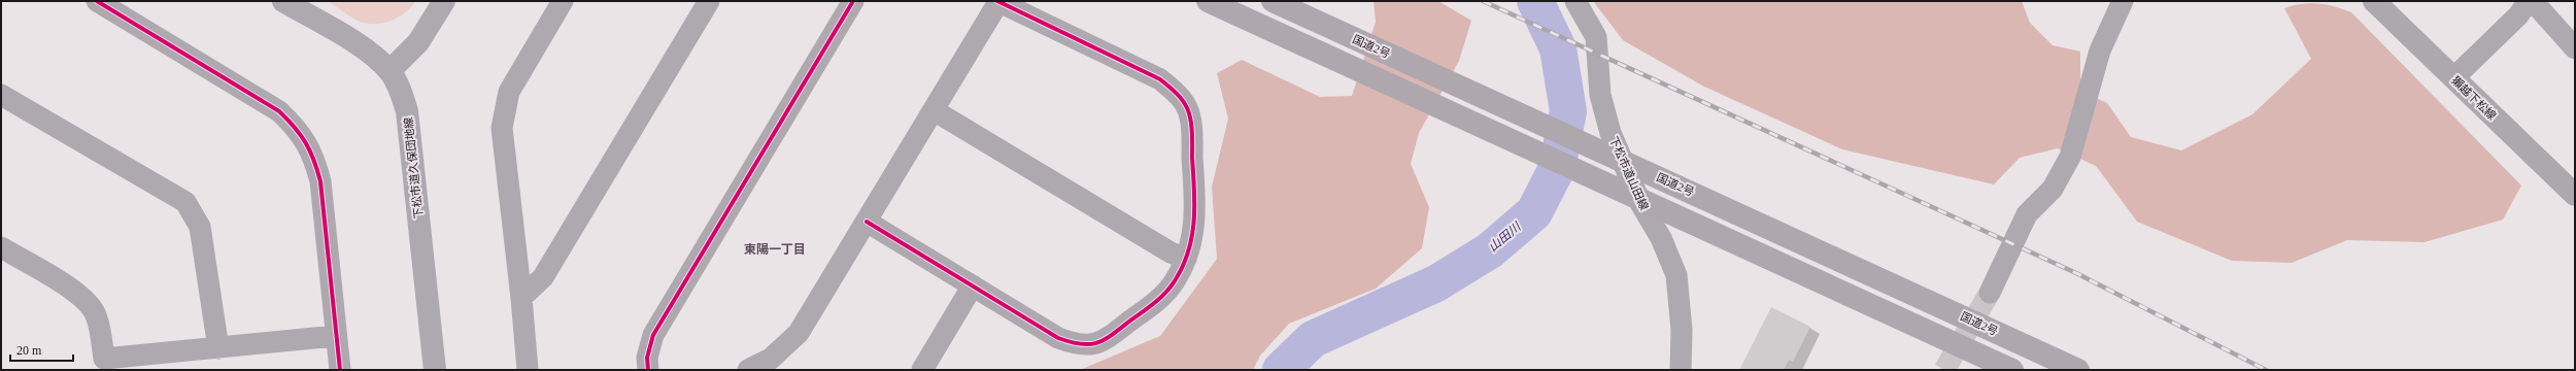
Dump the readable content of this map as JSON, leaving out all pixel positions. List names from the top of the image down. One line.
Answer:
{"streets":{"highway":["国道2号"],"main road":["獺越下松線"],"street":["下松市道久保団地線","下松市道山田線"]},"districts":["東陽一丁目"],"water":["山田川"],"scale_bar":"20 m"}
